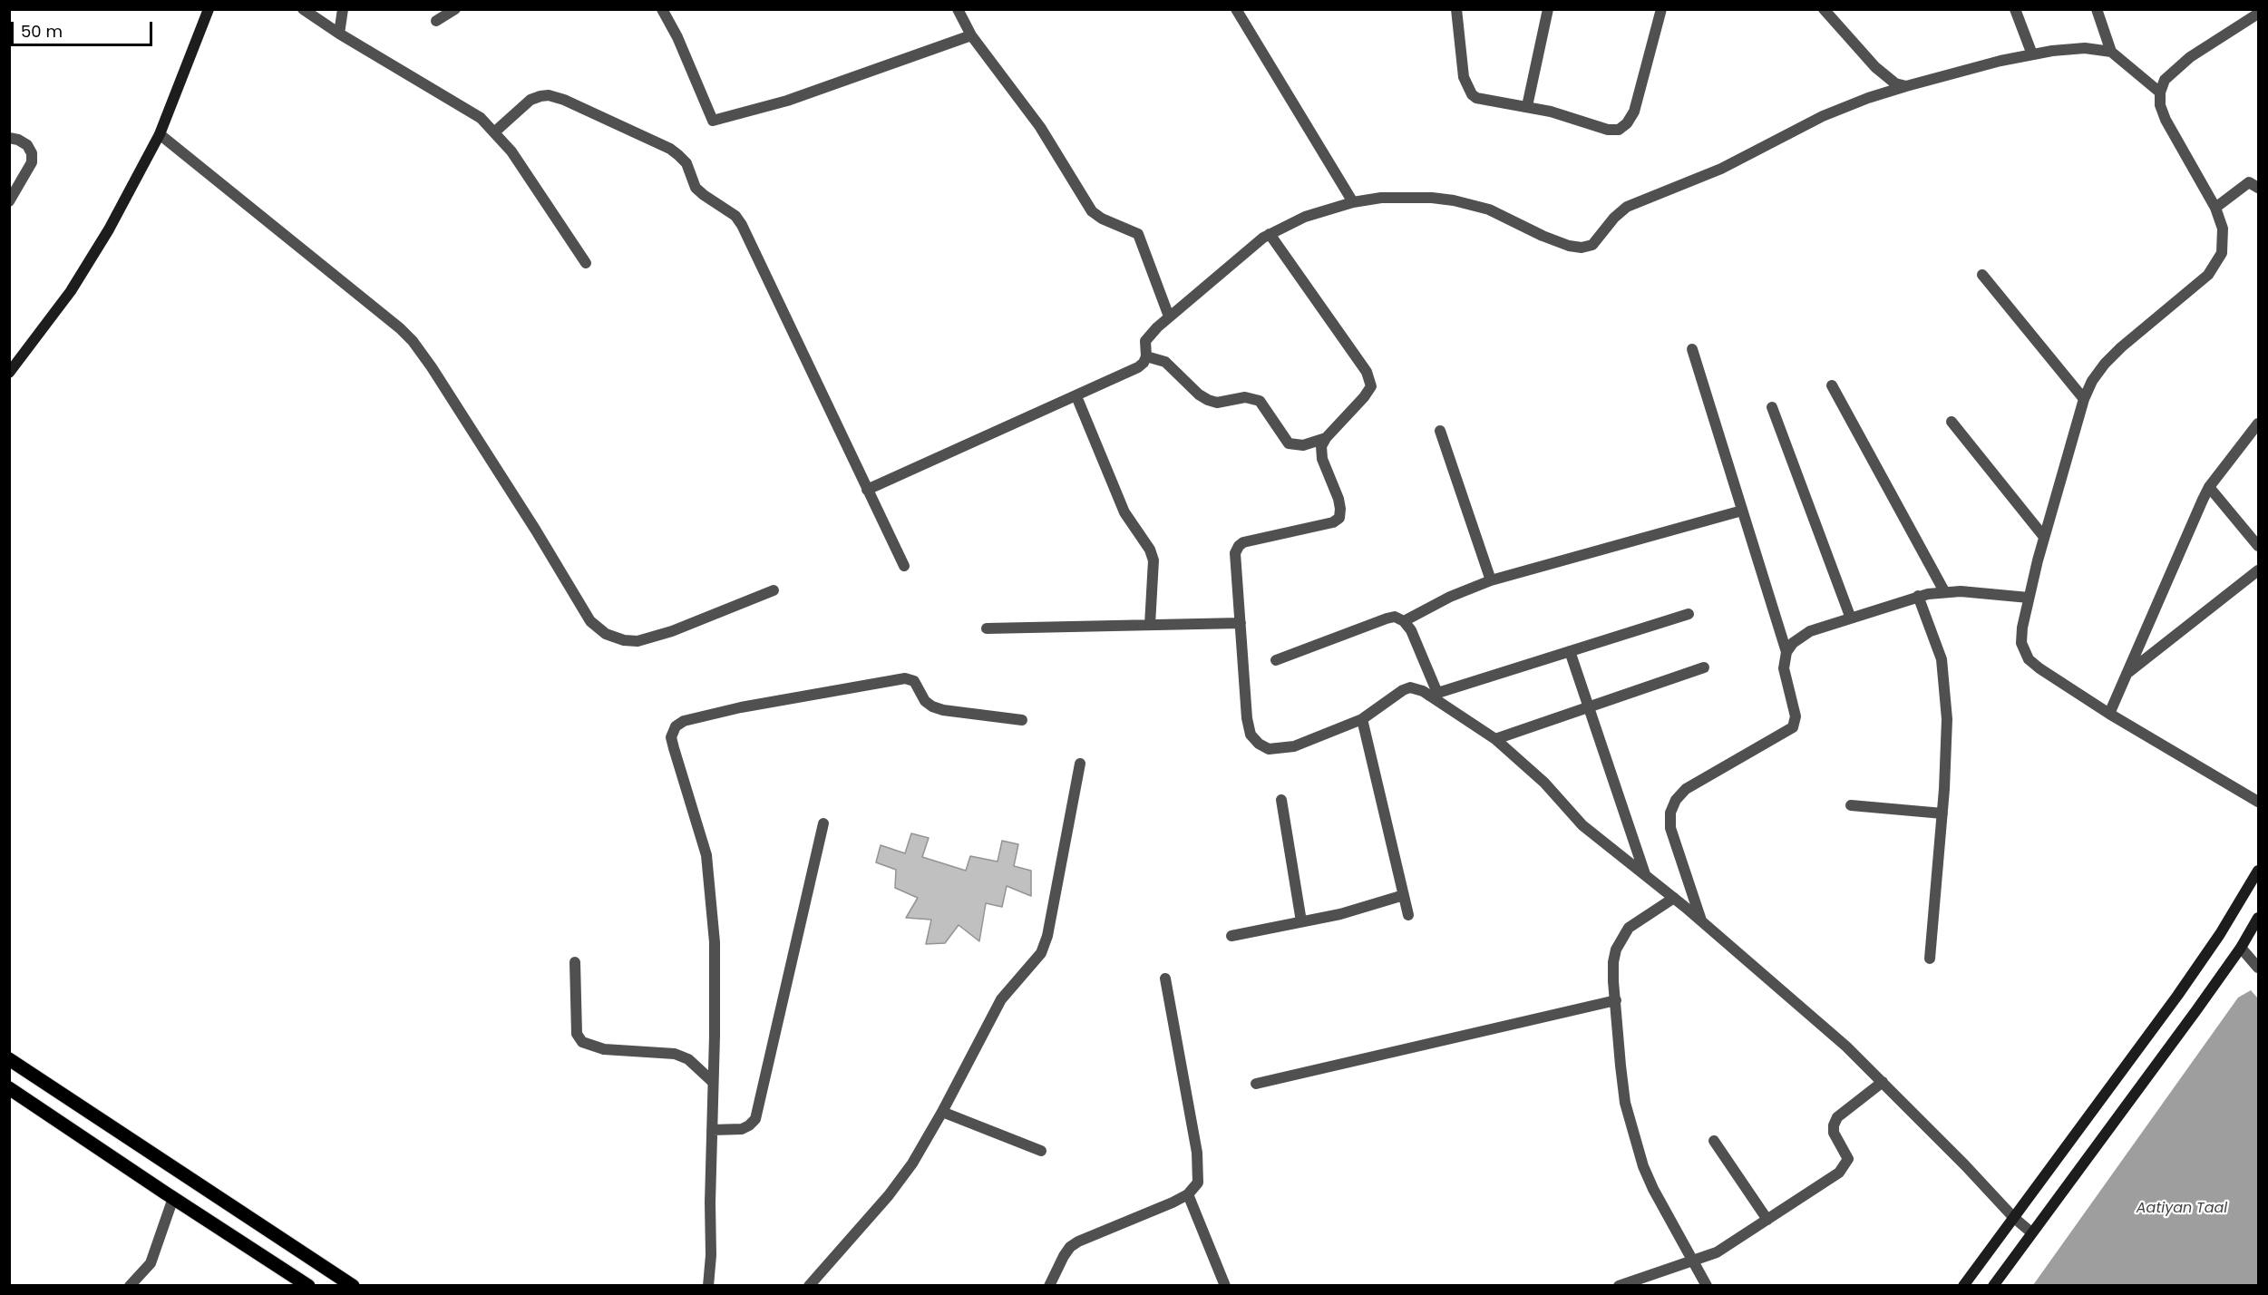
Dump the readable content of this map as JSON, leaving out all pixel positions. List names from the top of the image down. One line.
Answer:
{"water":["Aatiyan Taal"],"scale_bar":"50 m"}
